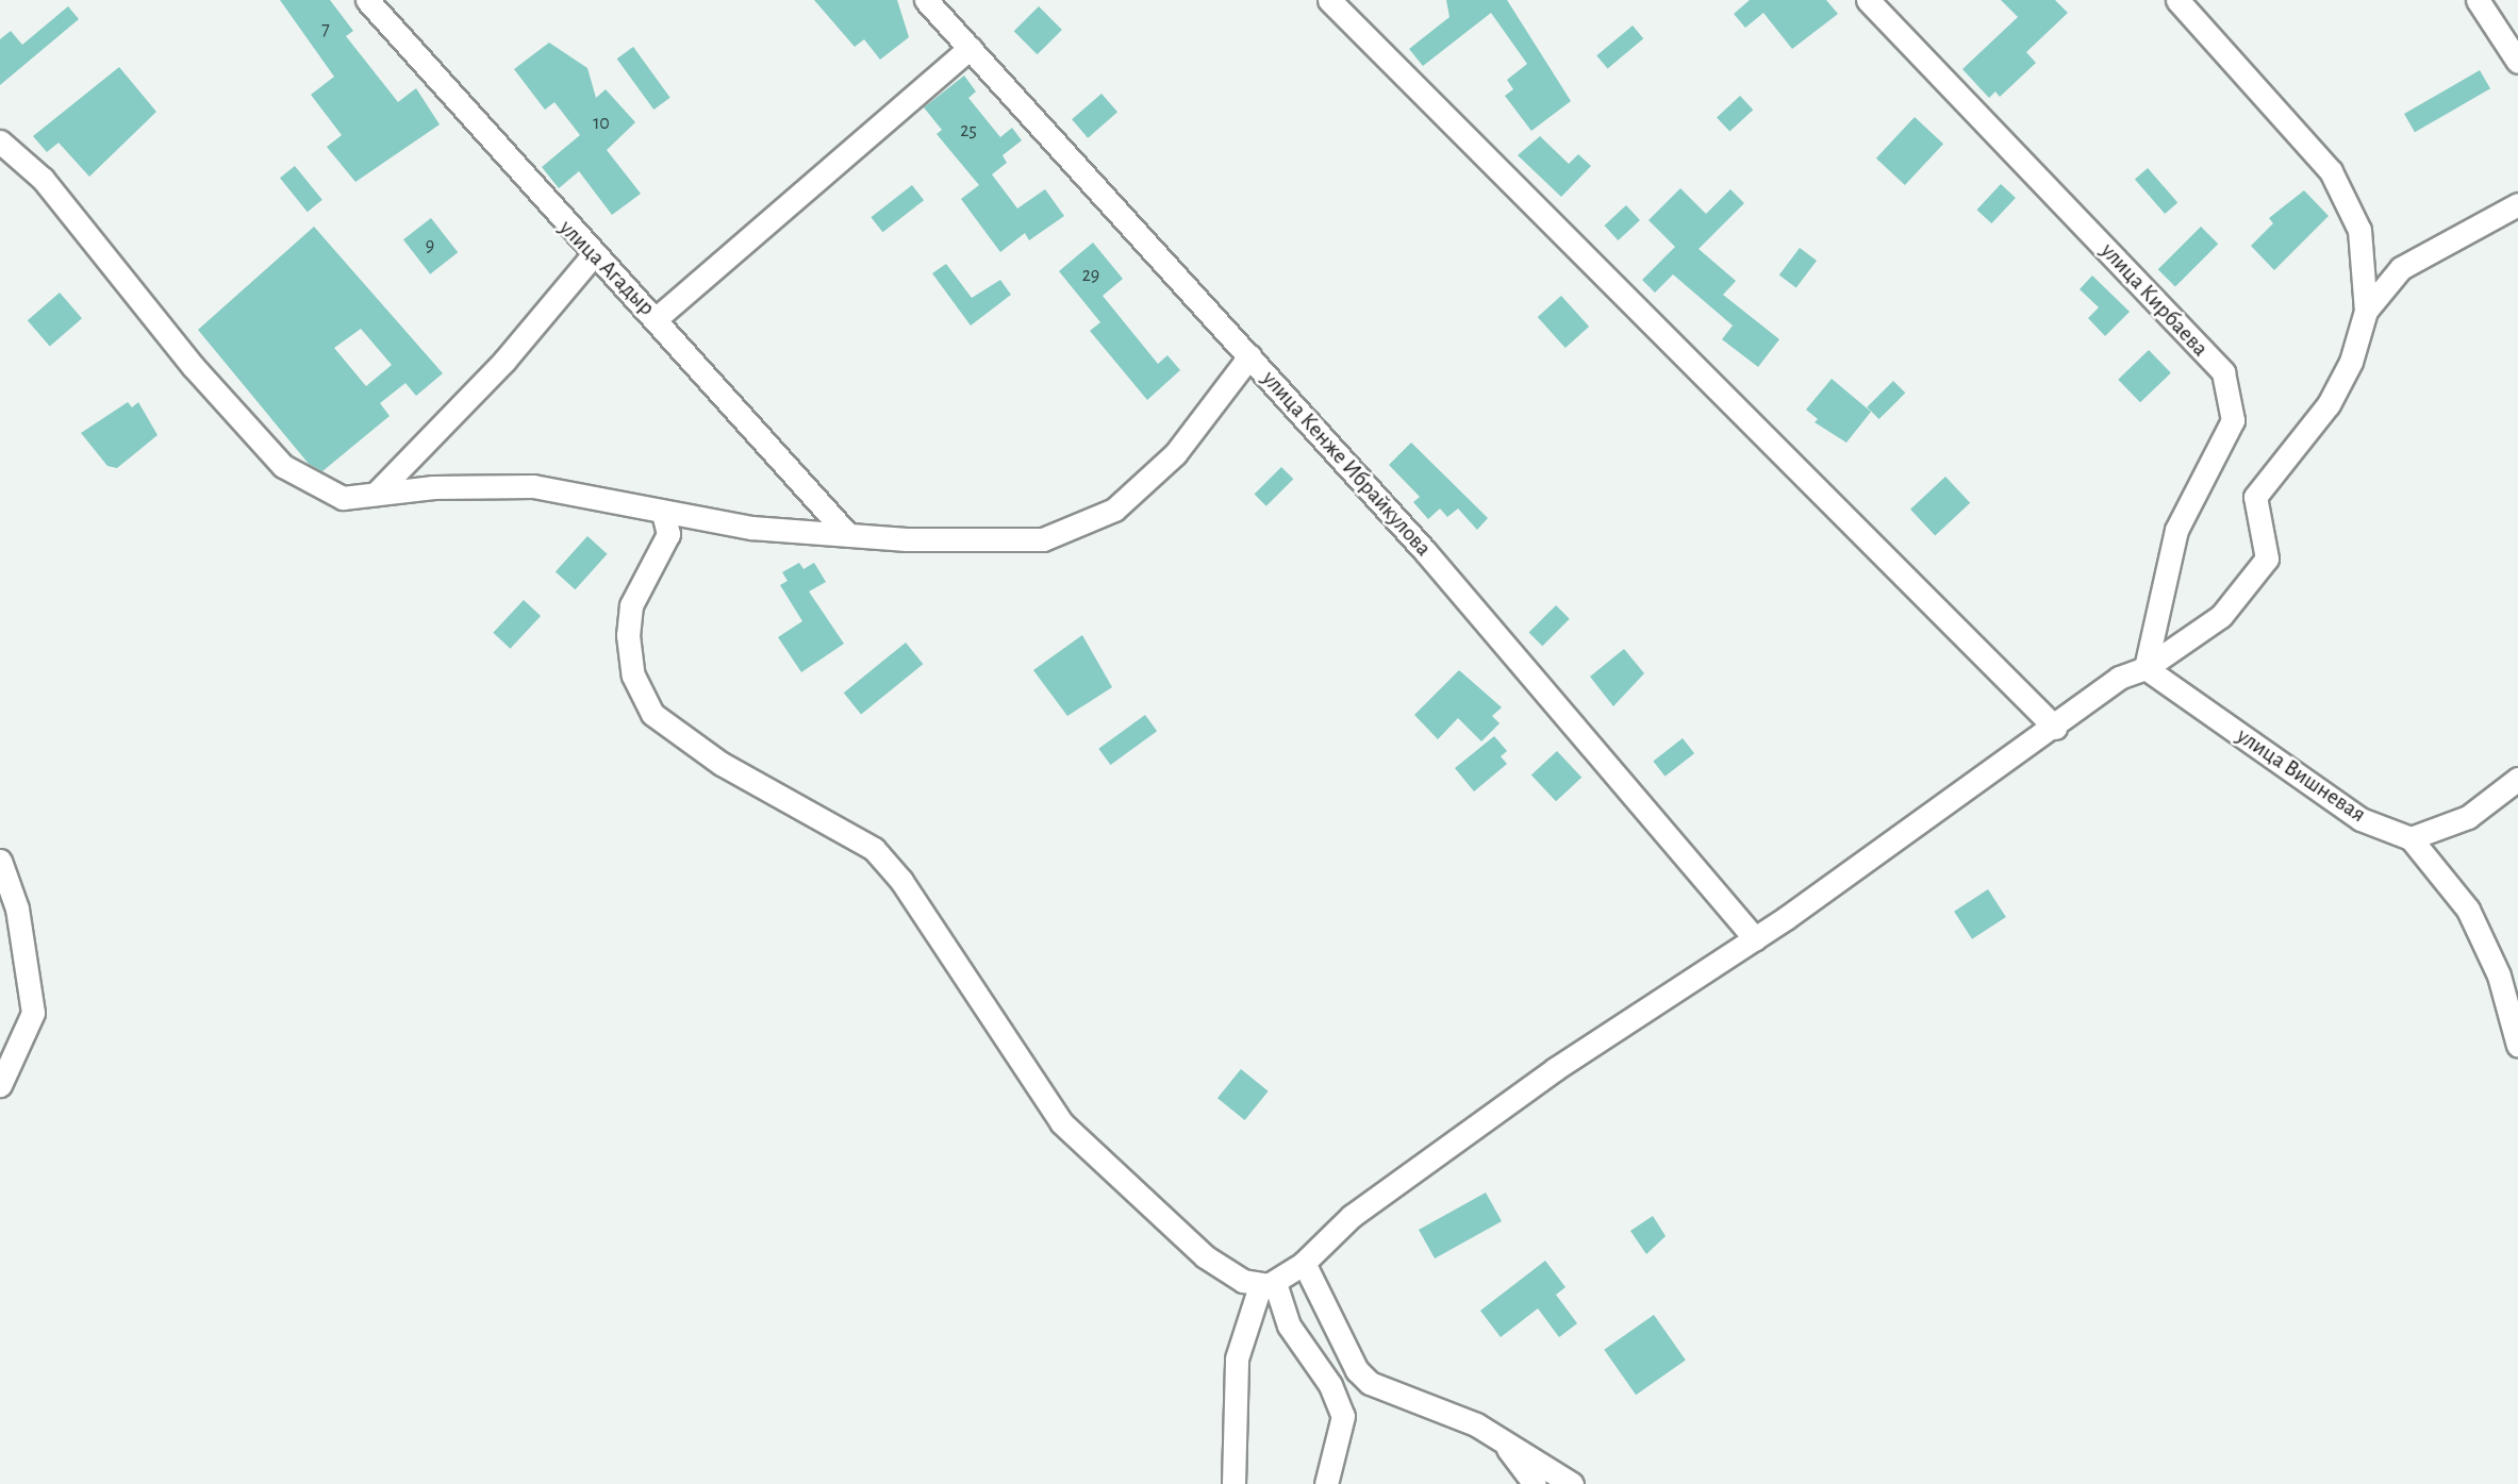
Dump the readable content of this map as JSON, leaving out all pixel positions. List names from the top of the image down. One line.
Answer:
{"streets":{"street":["улица Агадыр","улица Кирбаева","улица Кенже Ибрайкулова","улица Вишневая"]},"crossings":[["улица Кирбаева","улица Вишневая"]],"house_numbers":["7","10","25","9","29"]}
